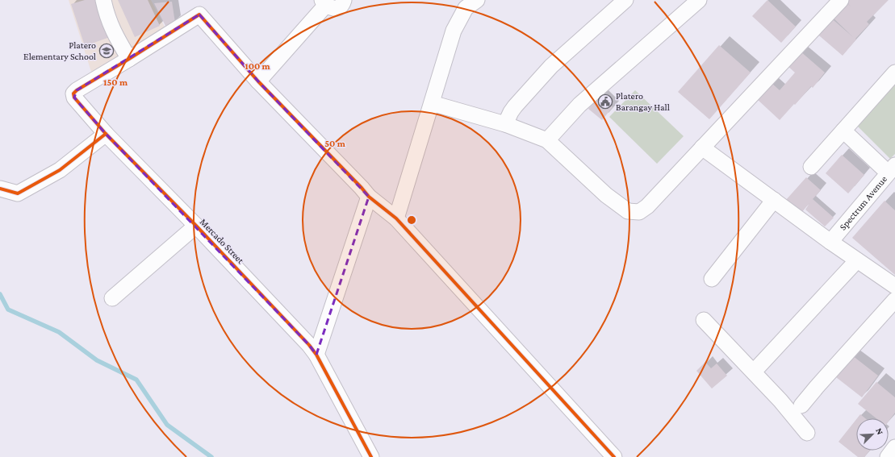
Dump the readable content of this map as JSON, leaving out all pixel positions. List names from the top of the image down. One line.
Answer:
{"streets":{"street":["Spectrum Avenue","Mercado Street"]},"places":{"school or university":["Platero Elementary School"],"public building":["Platero Barangay Hall"]},"north":"top right","rings":["100 m","150 m","50 m"]}
